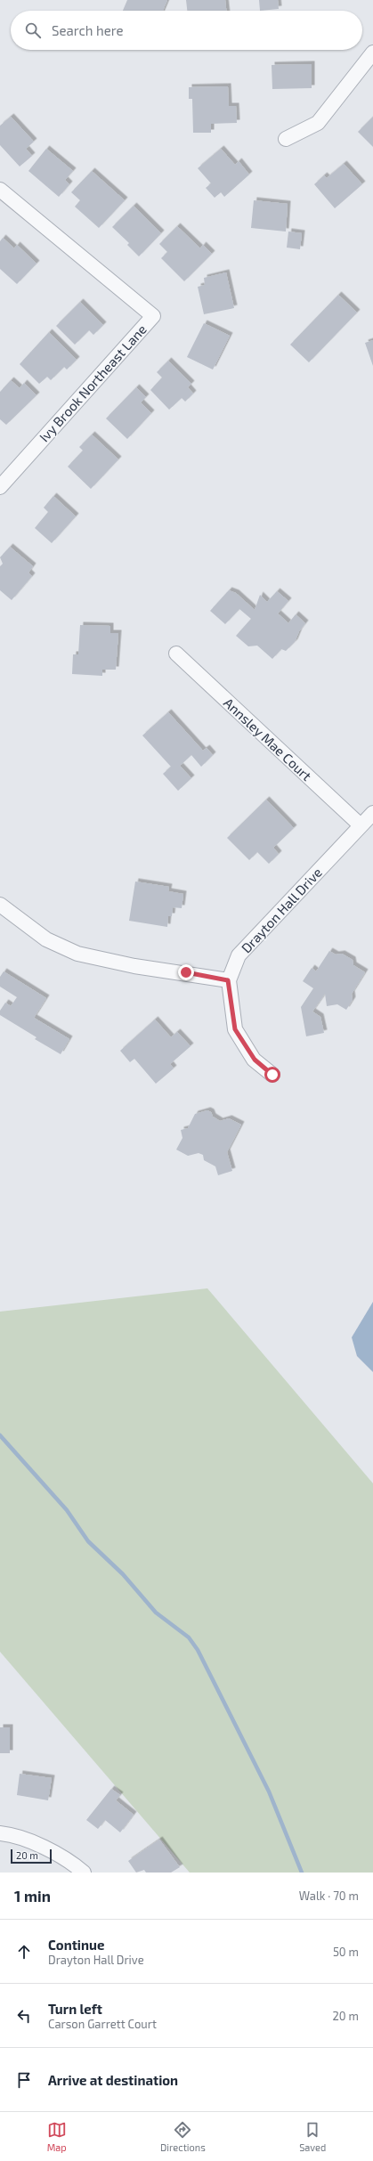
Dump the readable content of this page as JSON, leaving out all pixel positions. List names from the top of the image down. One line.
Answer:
{"streets":{"street":["Ivy Brook Northeast Lane","Annsley Mae Court","Drayton Hall Drive"]},"crossings":[["Annsley Mae Court","Drayton Hall Drive"]],"scale_bar":"20 m","page":{"search":"Search here","scale":"20 m","heading":["1 min","Walk · 70 m"],"list":[["Continue","Drayton Hall Drive","50 m"],["Turn left","Carson Garrett Court","20 m"],"Arrive at destination"],"nav":["Map","Directions","Saved"]}}
